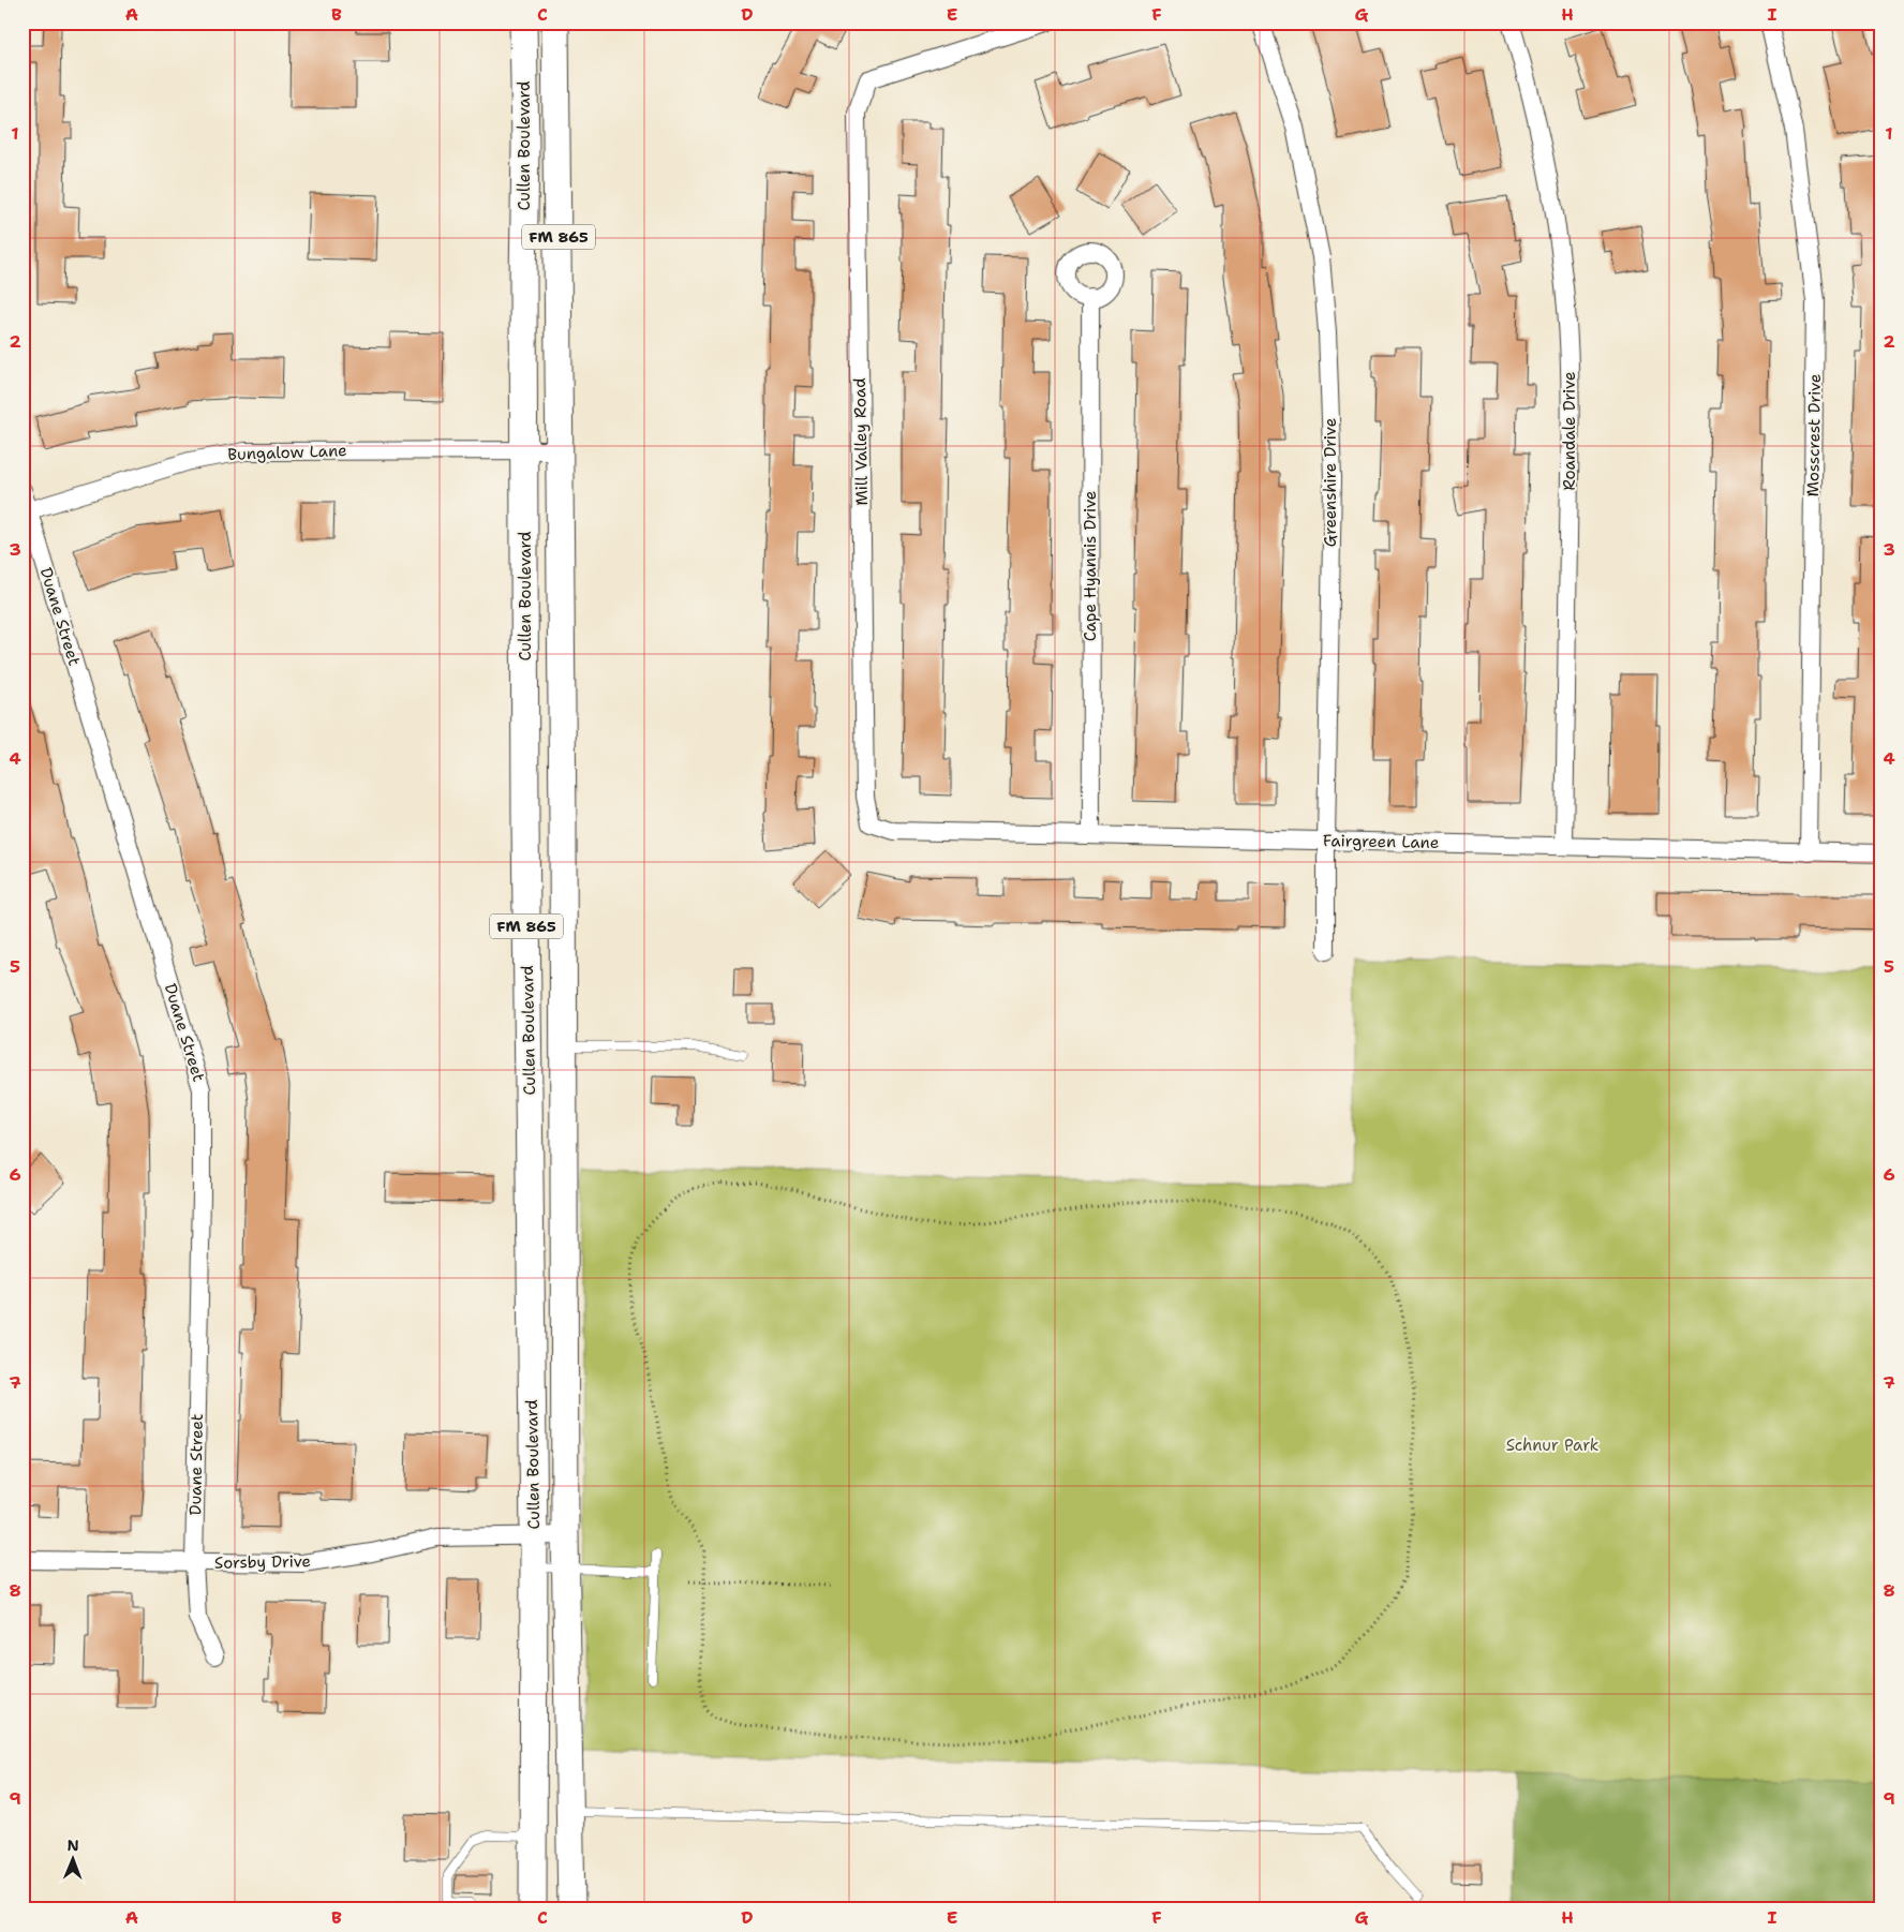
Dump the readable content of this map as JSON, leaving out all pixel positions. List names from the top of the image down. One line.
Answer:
{"streets":{"main road":["Cullen Boulevard","FM 865"],"street":["Roandale Drive","Mosscrest Drive","Mill Valley Road","Bungalow Lane","Greenshire Drive","Cape Hyannis Drive","Duane Street","Fairgreen Lane","Sorsby Drive"]},"crossings":[["Cullen Boulevard","Bungalow Lane"],["Cullen Boulevard","Sorsby Drive"],["Roandale Drive","Fairgreen Lane"],["Mosscrest Drive","Fairgreen Lane"],["Mill Valley Road","Fairgreen Lane"],["Bungalow Lane","Duane Street"],["Greenshire Drive","Fairgreen Lane"],["Cape Hyannis Drive","Fairgreen Lane"],["Duane Street","Sorsby Drive"]],"parks":["Schnur Park"],"north":"top","grid":{"columns":["A","B","C","D","E","F","G","H","I"],"rows":["1","2","3","4","5","6","7","8","9"]}}
